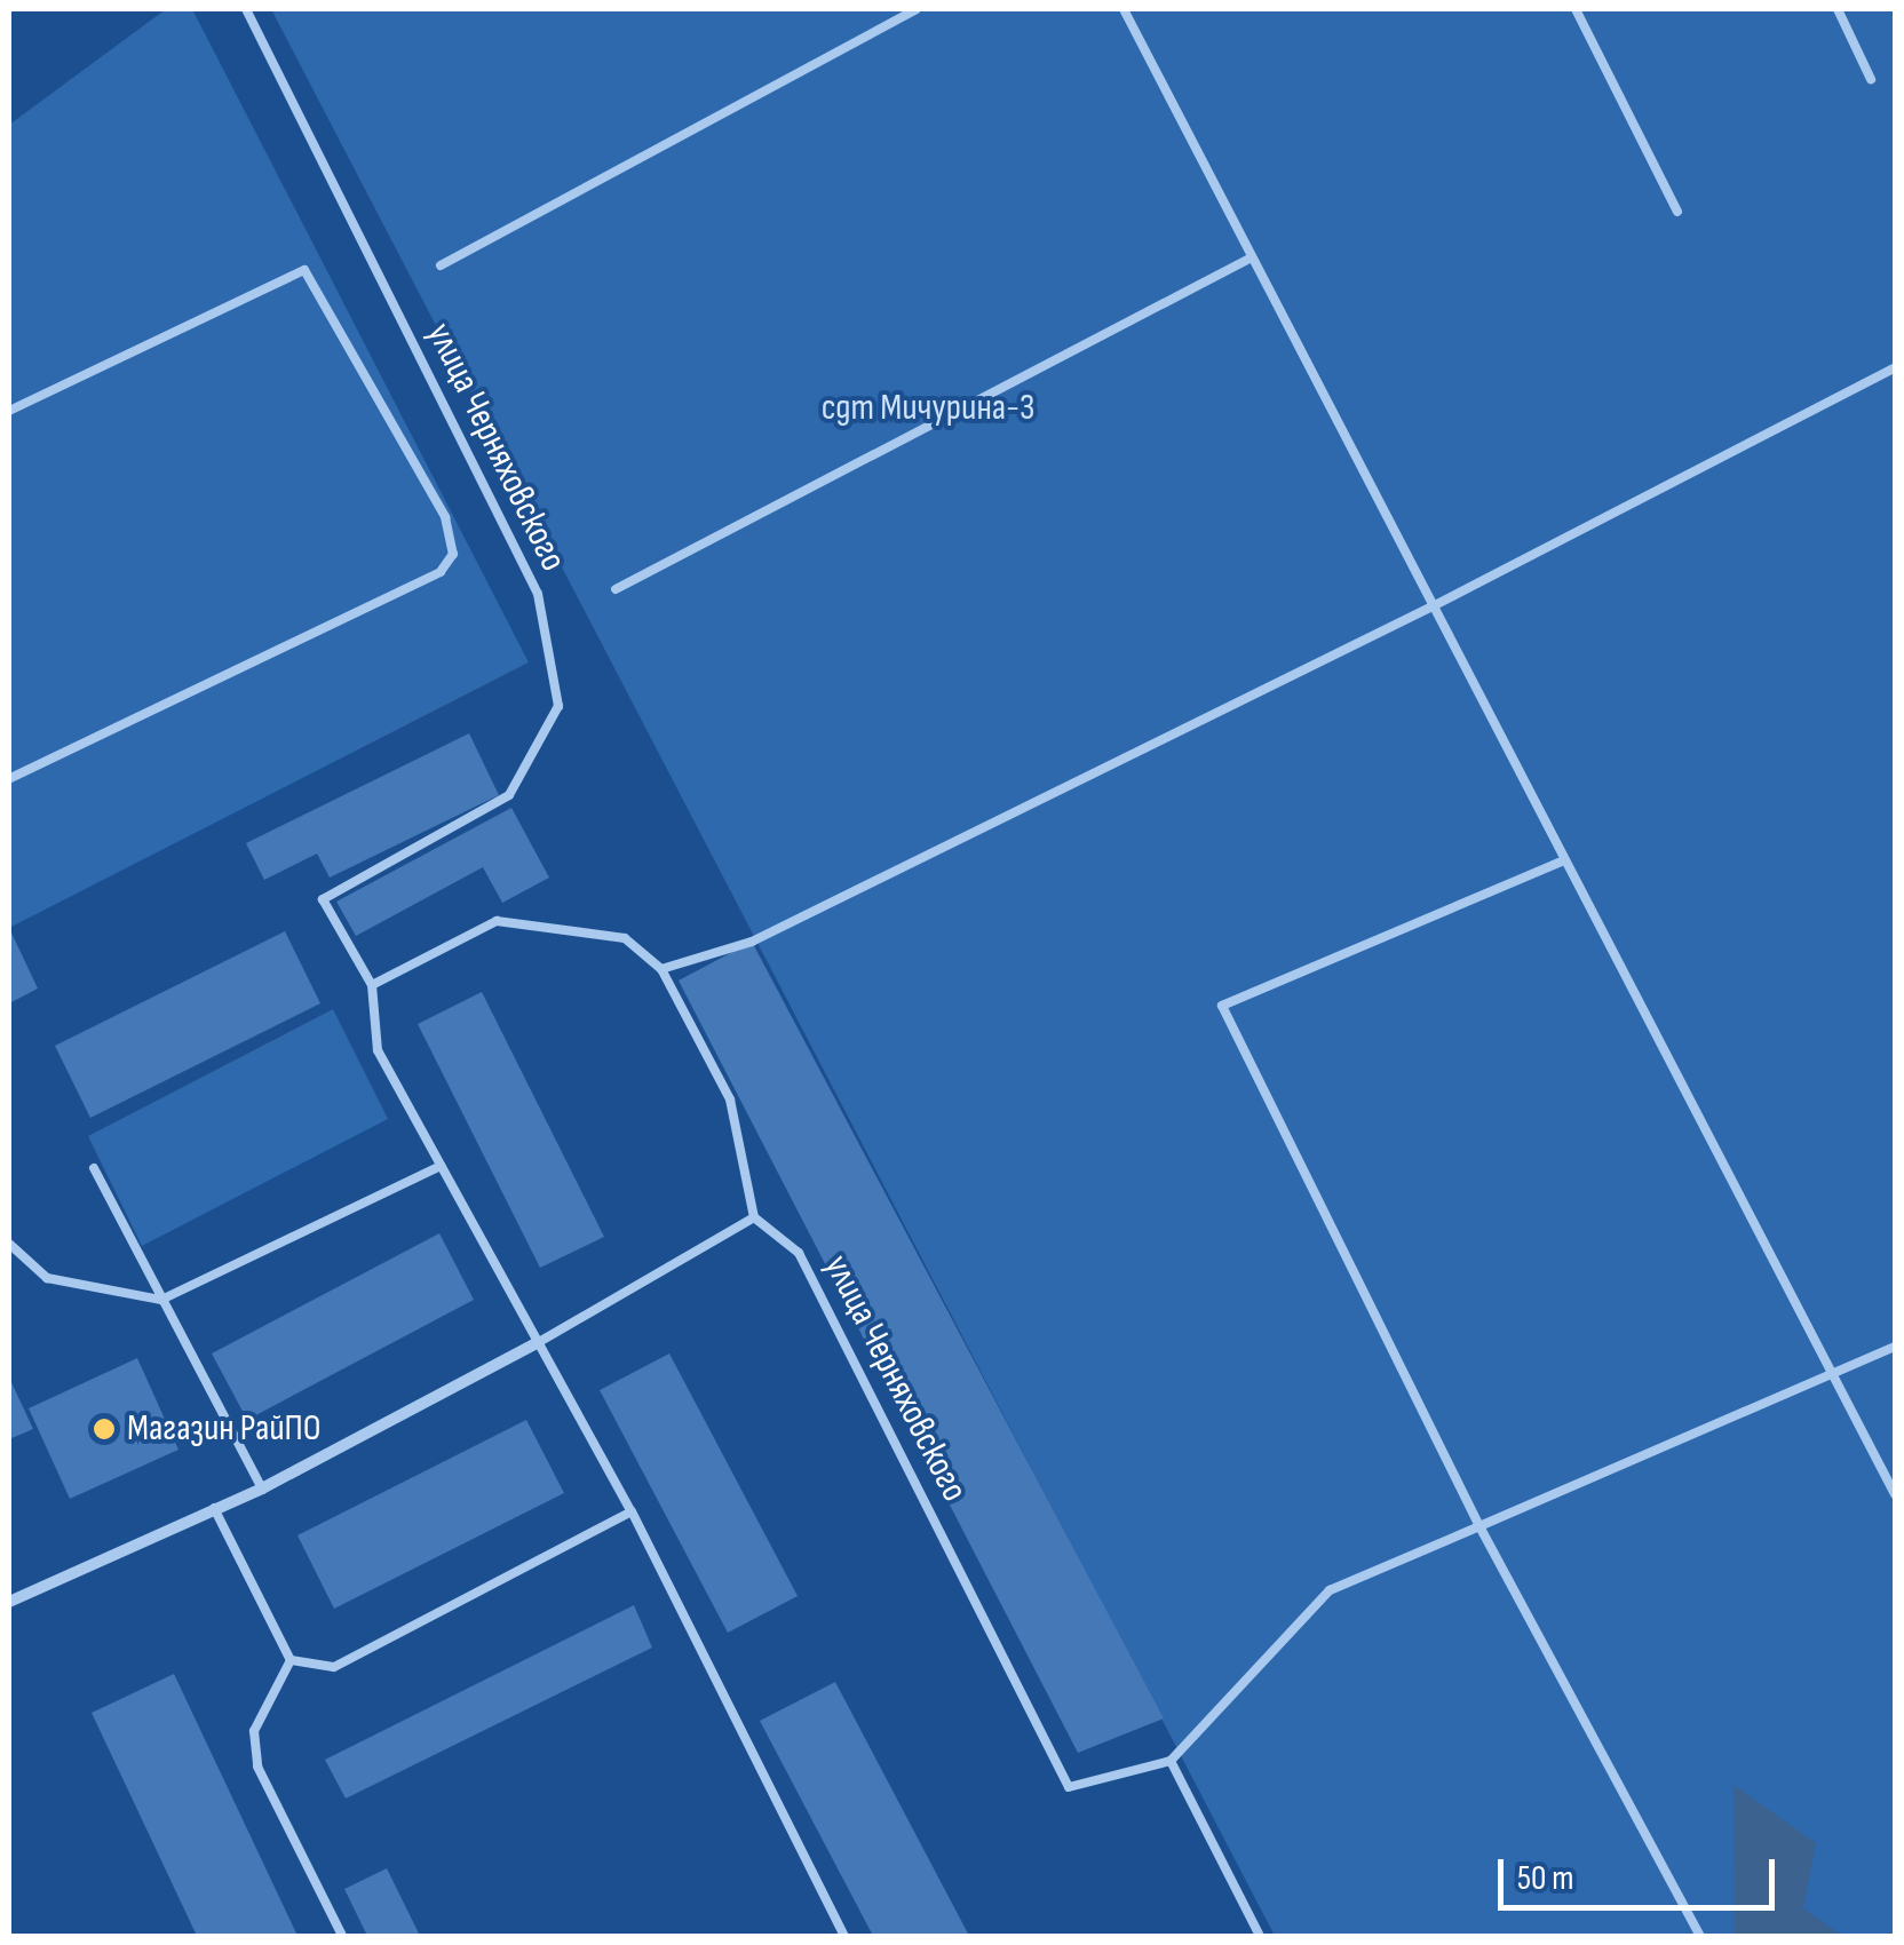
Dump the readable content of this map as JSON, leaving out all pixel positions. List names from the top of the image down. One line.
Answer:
{"streets":{"lane":["улица Черняховского"]},"parks":["сдт Мичурина-3"],"places":["Магазин РайПО"],"scale_bar":"50 m"}
